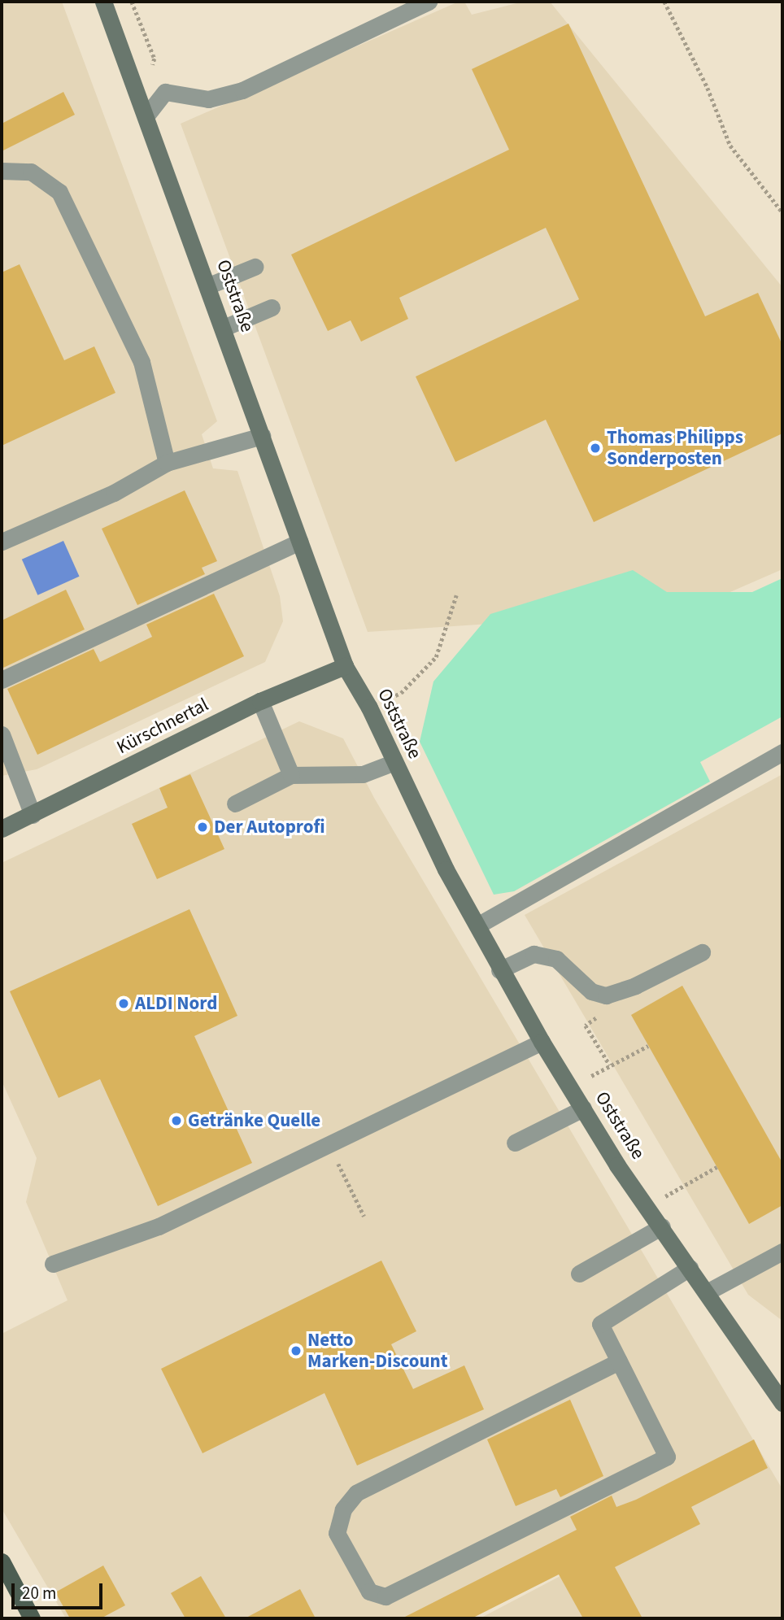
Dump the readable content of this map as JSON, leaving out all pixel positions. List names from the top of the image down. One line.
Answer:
{"streets":{"street":["Oststraße","Kürschnertal"]},"crossings":[["Oststraße","Kürschnertal"]],"places":["Thomas Philipps Sonderposten","Der Autoprofi","ALDI Nord","Getränke Quelle","Netto Marken-Discount"],"scale_bar":"20 m"}
